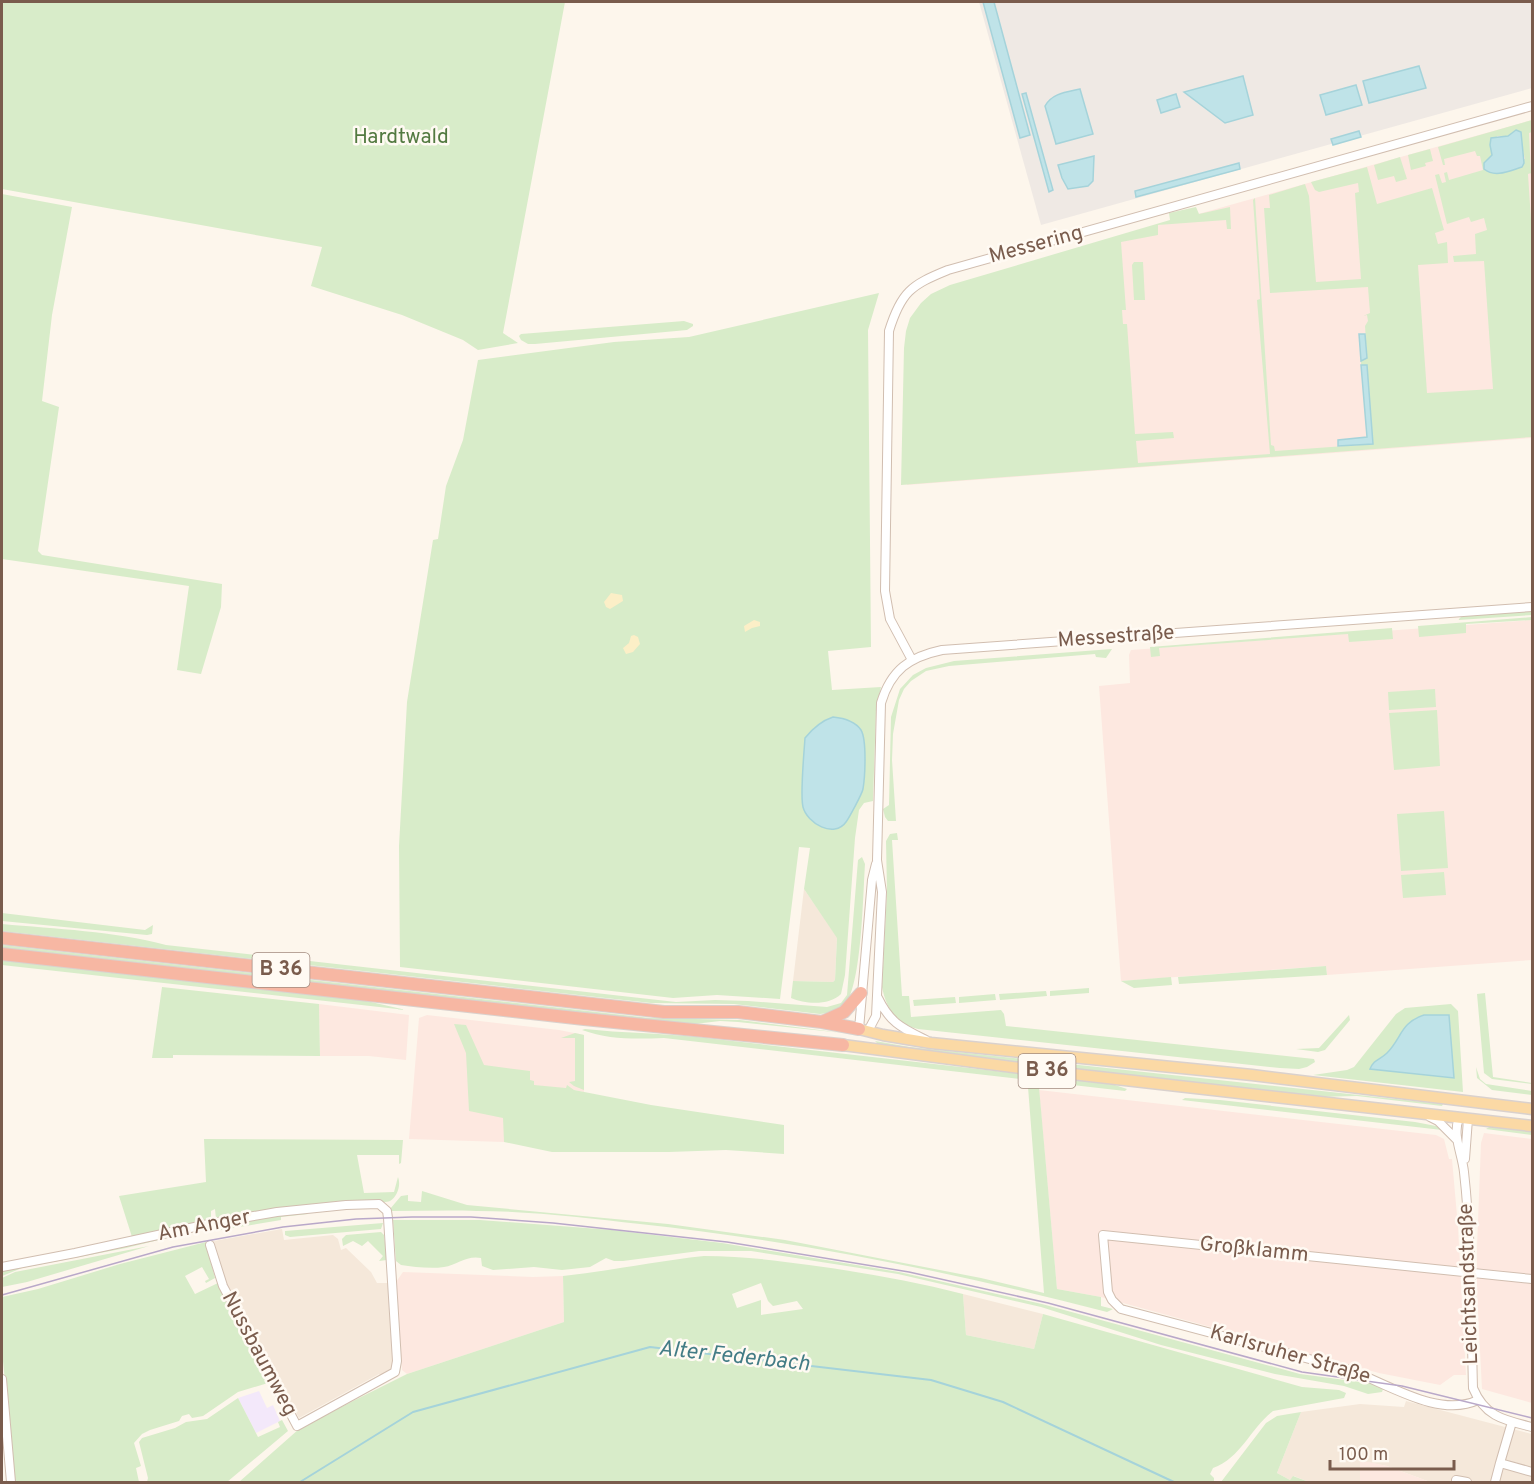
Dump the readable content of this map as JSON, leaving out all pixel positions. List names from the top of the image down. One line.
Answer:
{"streets":{"highway":["B 36"],"street":["Messering","Messestraße","Am Anger","Großklamm","Leichtsandstraße","Nussbaumweg","Karlsruher Straße"]},"crossings":[["Messering","Messestraße"],["Messestraße","B 36"],["B 36","Leichtsandstraße"],["Am Anger","Nussbaumweg"],["Großklamm","Leichtsandstraße"],["Großklamm","Karlsruher Straße"],["Leichtsandstraße","Karlsruher Straße"]],"water":["Alter Federbach"],"parks":["Hardtwald"],"scale_bar":"100 m"}
